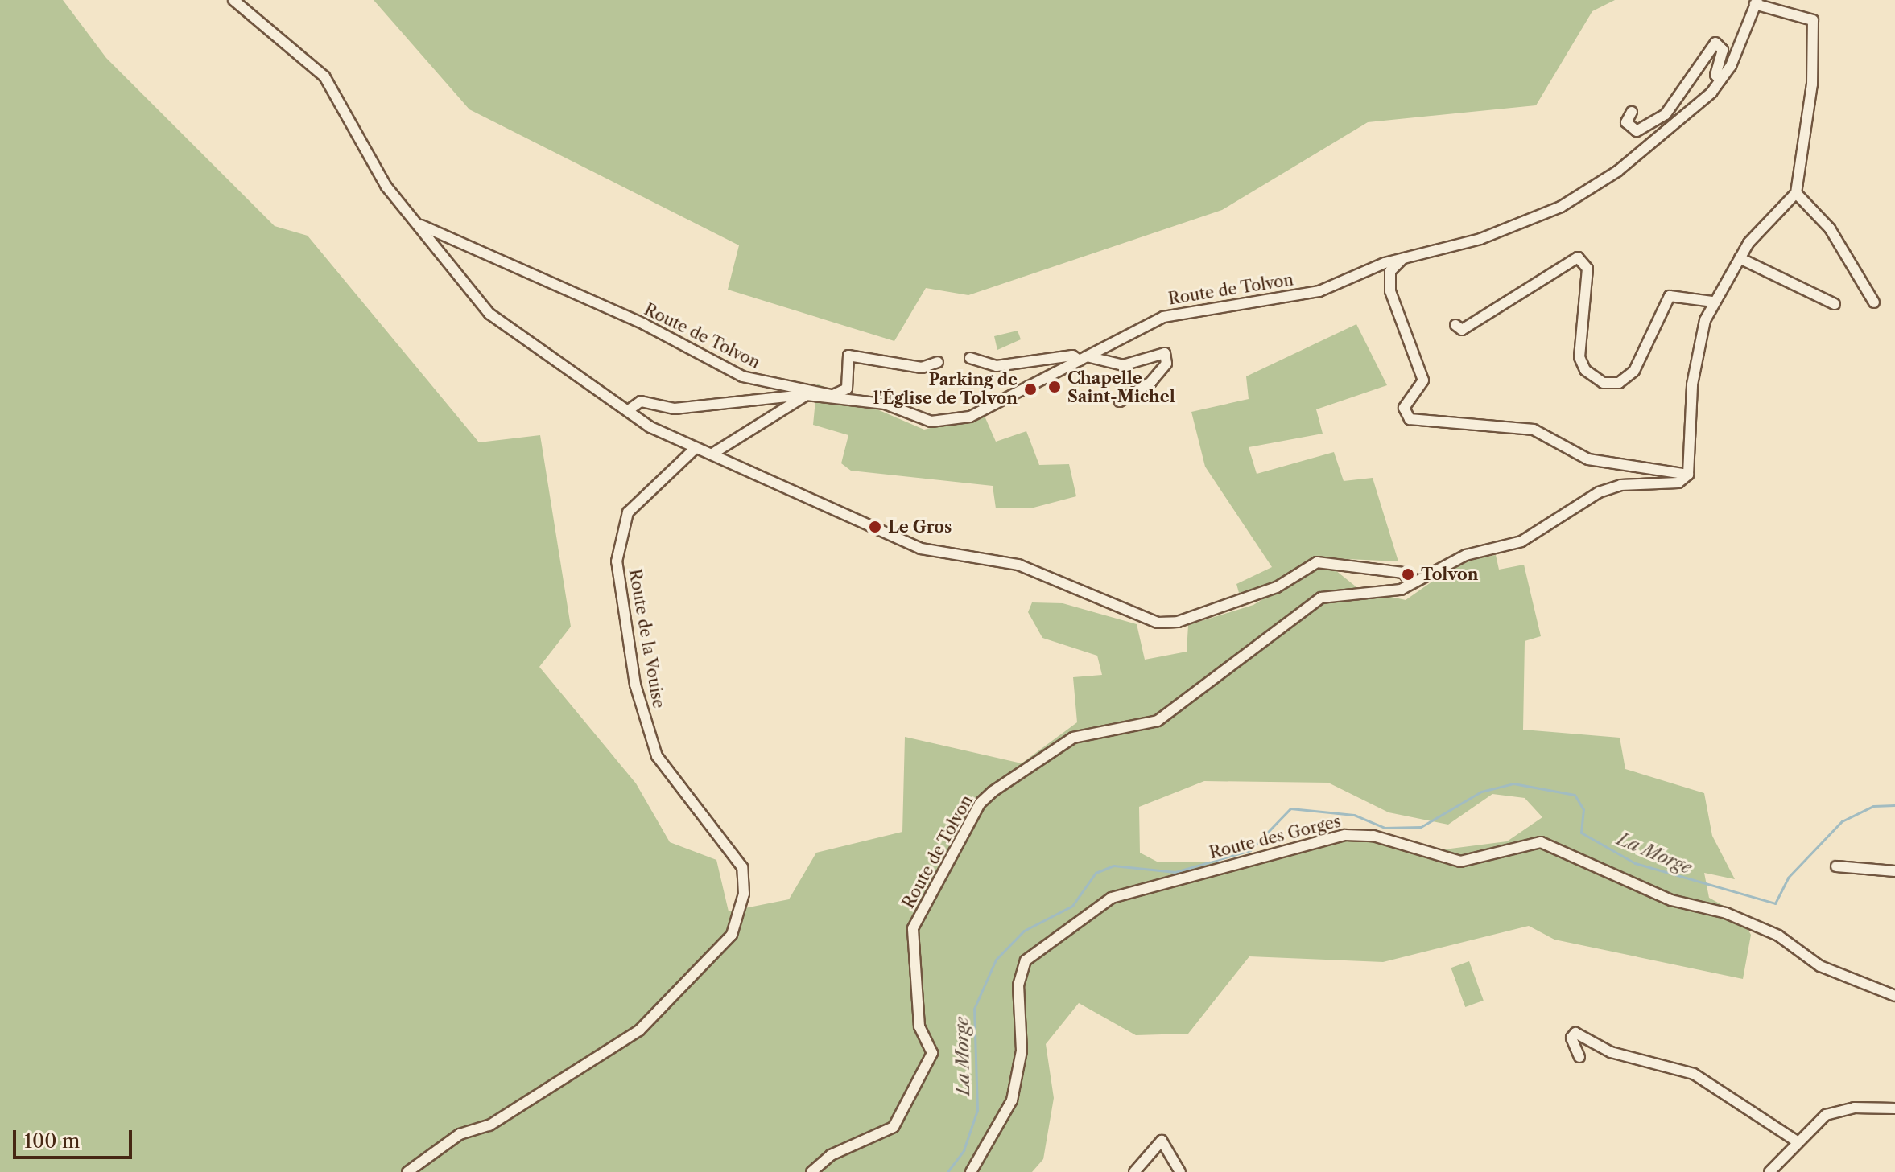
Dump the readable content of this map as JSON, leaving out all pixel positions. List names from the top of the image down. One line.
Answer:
{"streets":{"street":["Route de Tolvon","Route de la Vouise","Route des Gorges"]},"water":["La Morge"],"places":["Chapelle Saint-Michel","Parking de l'Église de Tolvon","Le Gros","Tolvon"],"scale_bar":"100 m"}
